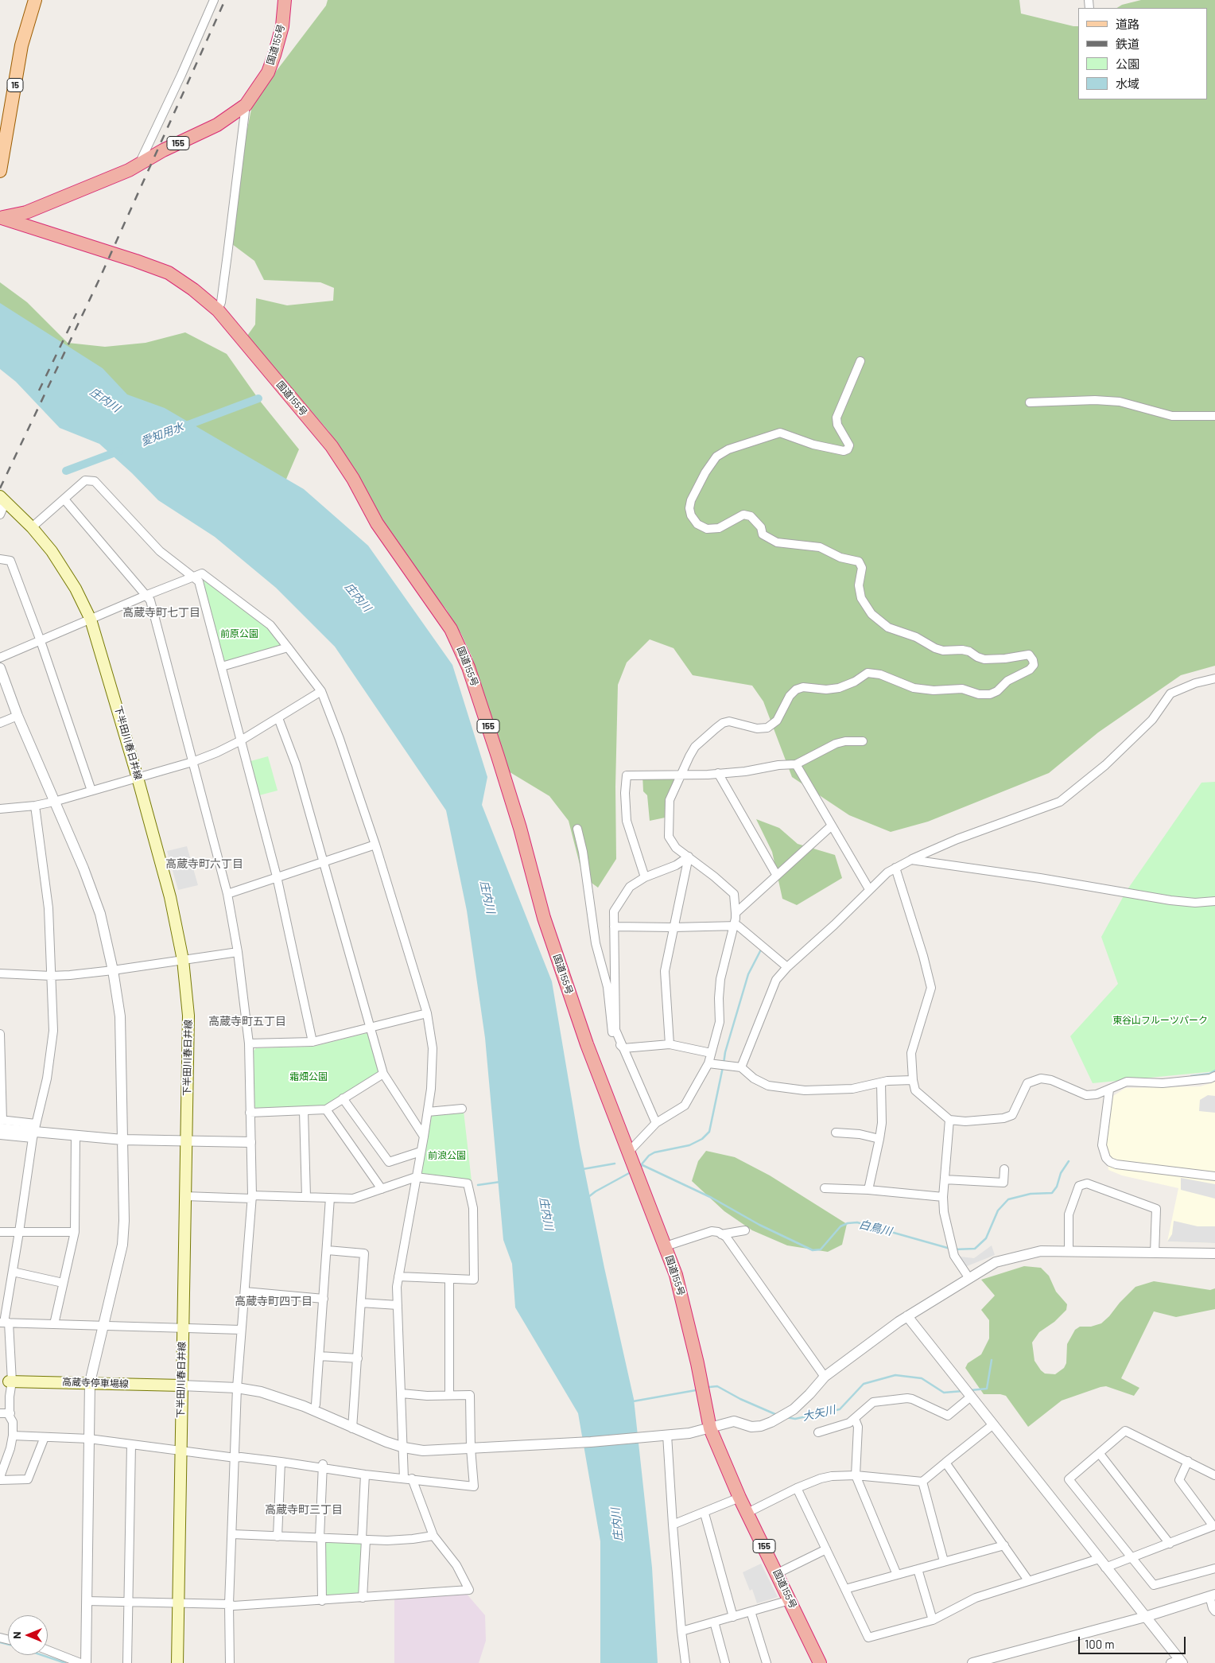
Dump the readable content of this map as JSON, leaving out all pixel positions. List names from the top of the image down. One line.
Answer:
{"streets":{"highway":["国道155号","155"],"main road":["15","下半田川春日井線","高蔵寺停車場線"]},"crossings":[["下半田川春日井線","高蔵寺停車場線"]],"districts":["高蔵寺町七丁目","高蔵寺町六丁目","高蔵寺町五丁目","高蔵寺町四丁目","高蔵寺町三丁目"],"water":["庄内川","愛知用水","白鳥川","大矢川"],"parks":["前原公園","東谷山フルーツパーク","霜畑公園","前浪公園"],"legend":["道路","鉄道","公園","水域"],"scale_bar":"100 m","north":"left"}
